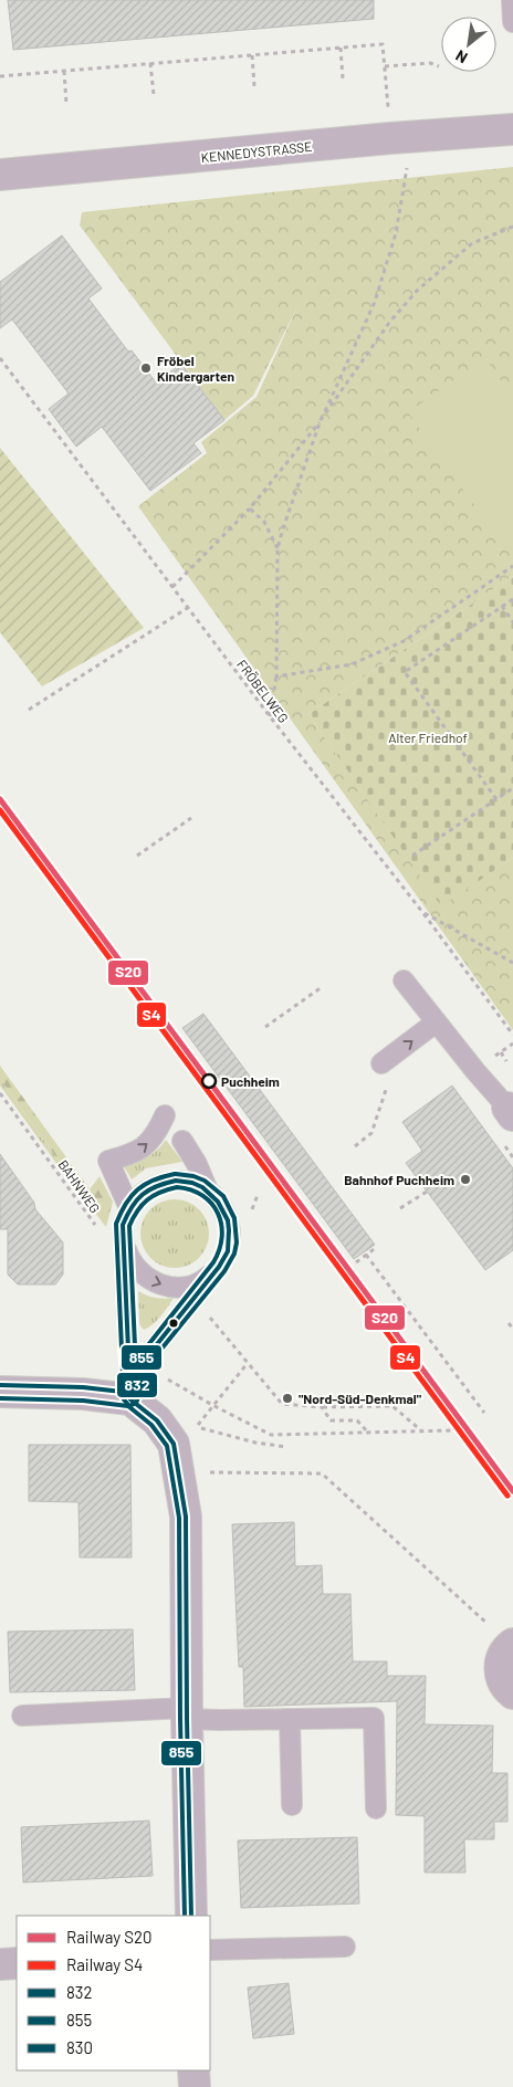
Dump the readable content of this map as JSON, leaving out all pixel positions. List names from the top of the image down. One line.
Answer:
{"streets":{"street":["KENNEDYSTRASSE"],"path":["FRÖBELWEG","BAHNWEG"]},"parks":["Alter Friedhof"],"places":["Fröbel Kindergarten","Puchheim","Bahnhof Puchheim","\"Nord-Süd-Denkmal\""],"lines":["rail line S20","rail line S4","transit line 830","transit line 832","transit line 855"],"legend":["Railway S20","Railway S4","832","855","830"],"north":"bottom left"}
